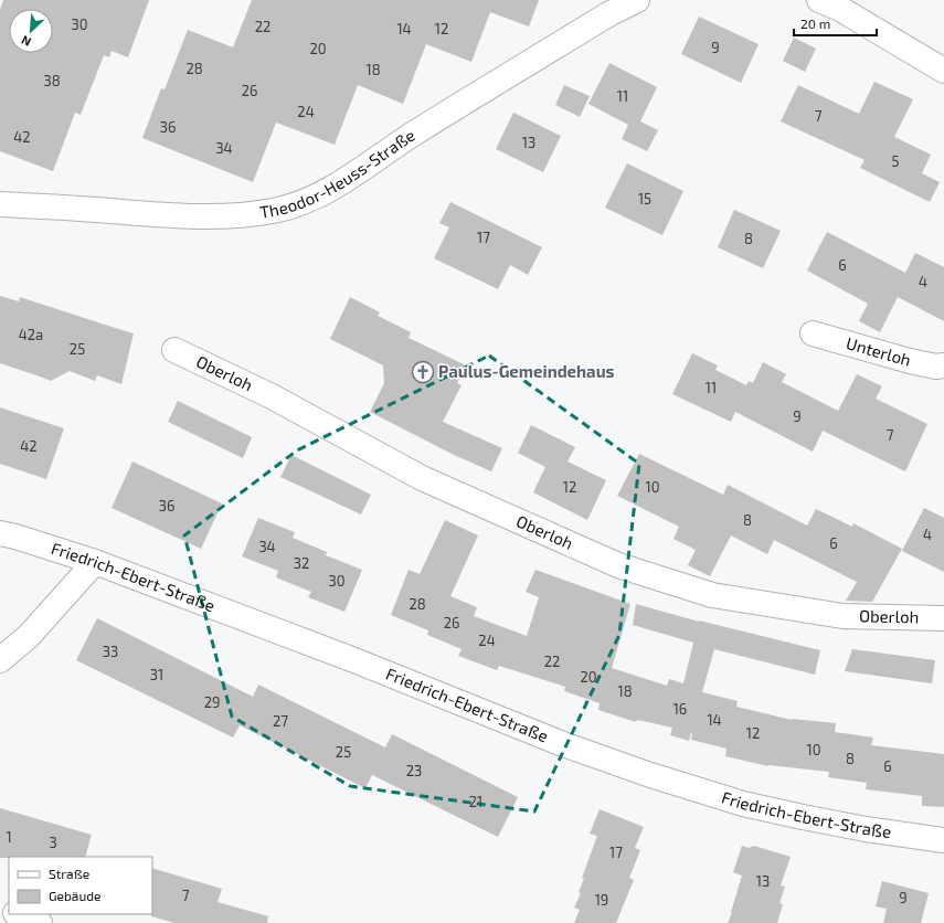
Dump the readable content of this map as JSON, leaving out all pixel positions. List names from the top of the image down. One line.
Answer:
{"streets":{"street":["Theodor-Heuss-Straße","Unterloh","Oberloh","Friedrich-Ebert-Straße"]},"places":{"church":["Paulus-Gemeindehaus"]},"house_numbers":["30","22","14","12","9","20","28","18","38","26","11","24","7","36","42","13","34","5","15","17","8","6","4","42a","25","11","9","7","42","12","10","36","8","4","6","34","32","30","28","26","24","33","22","31","20","18","29","16","14","27","12","10","25","8","6","23","21","1","3","17","13","7","9","19"],"legend":["Straße","Gebäude"],"scale_bar":"20 m","north":"bottom left"}
